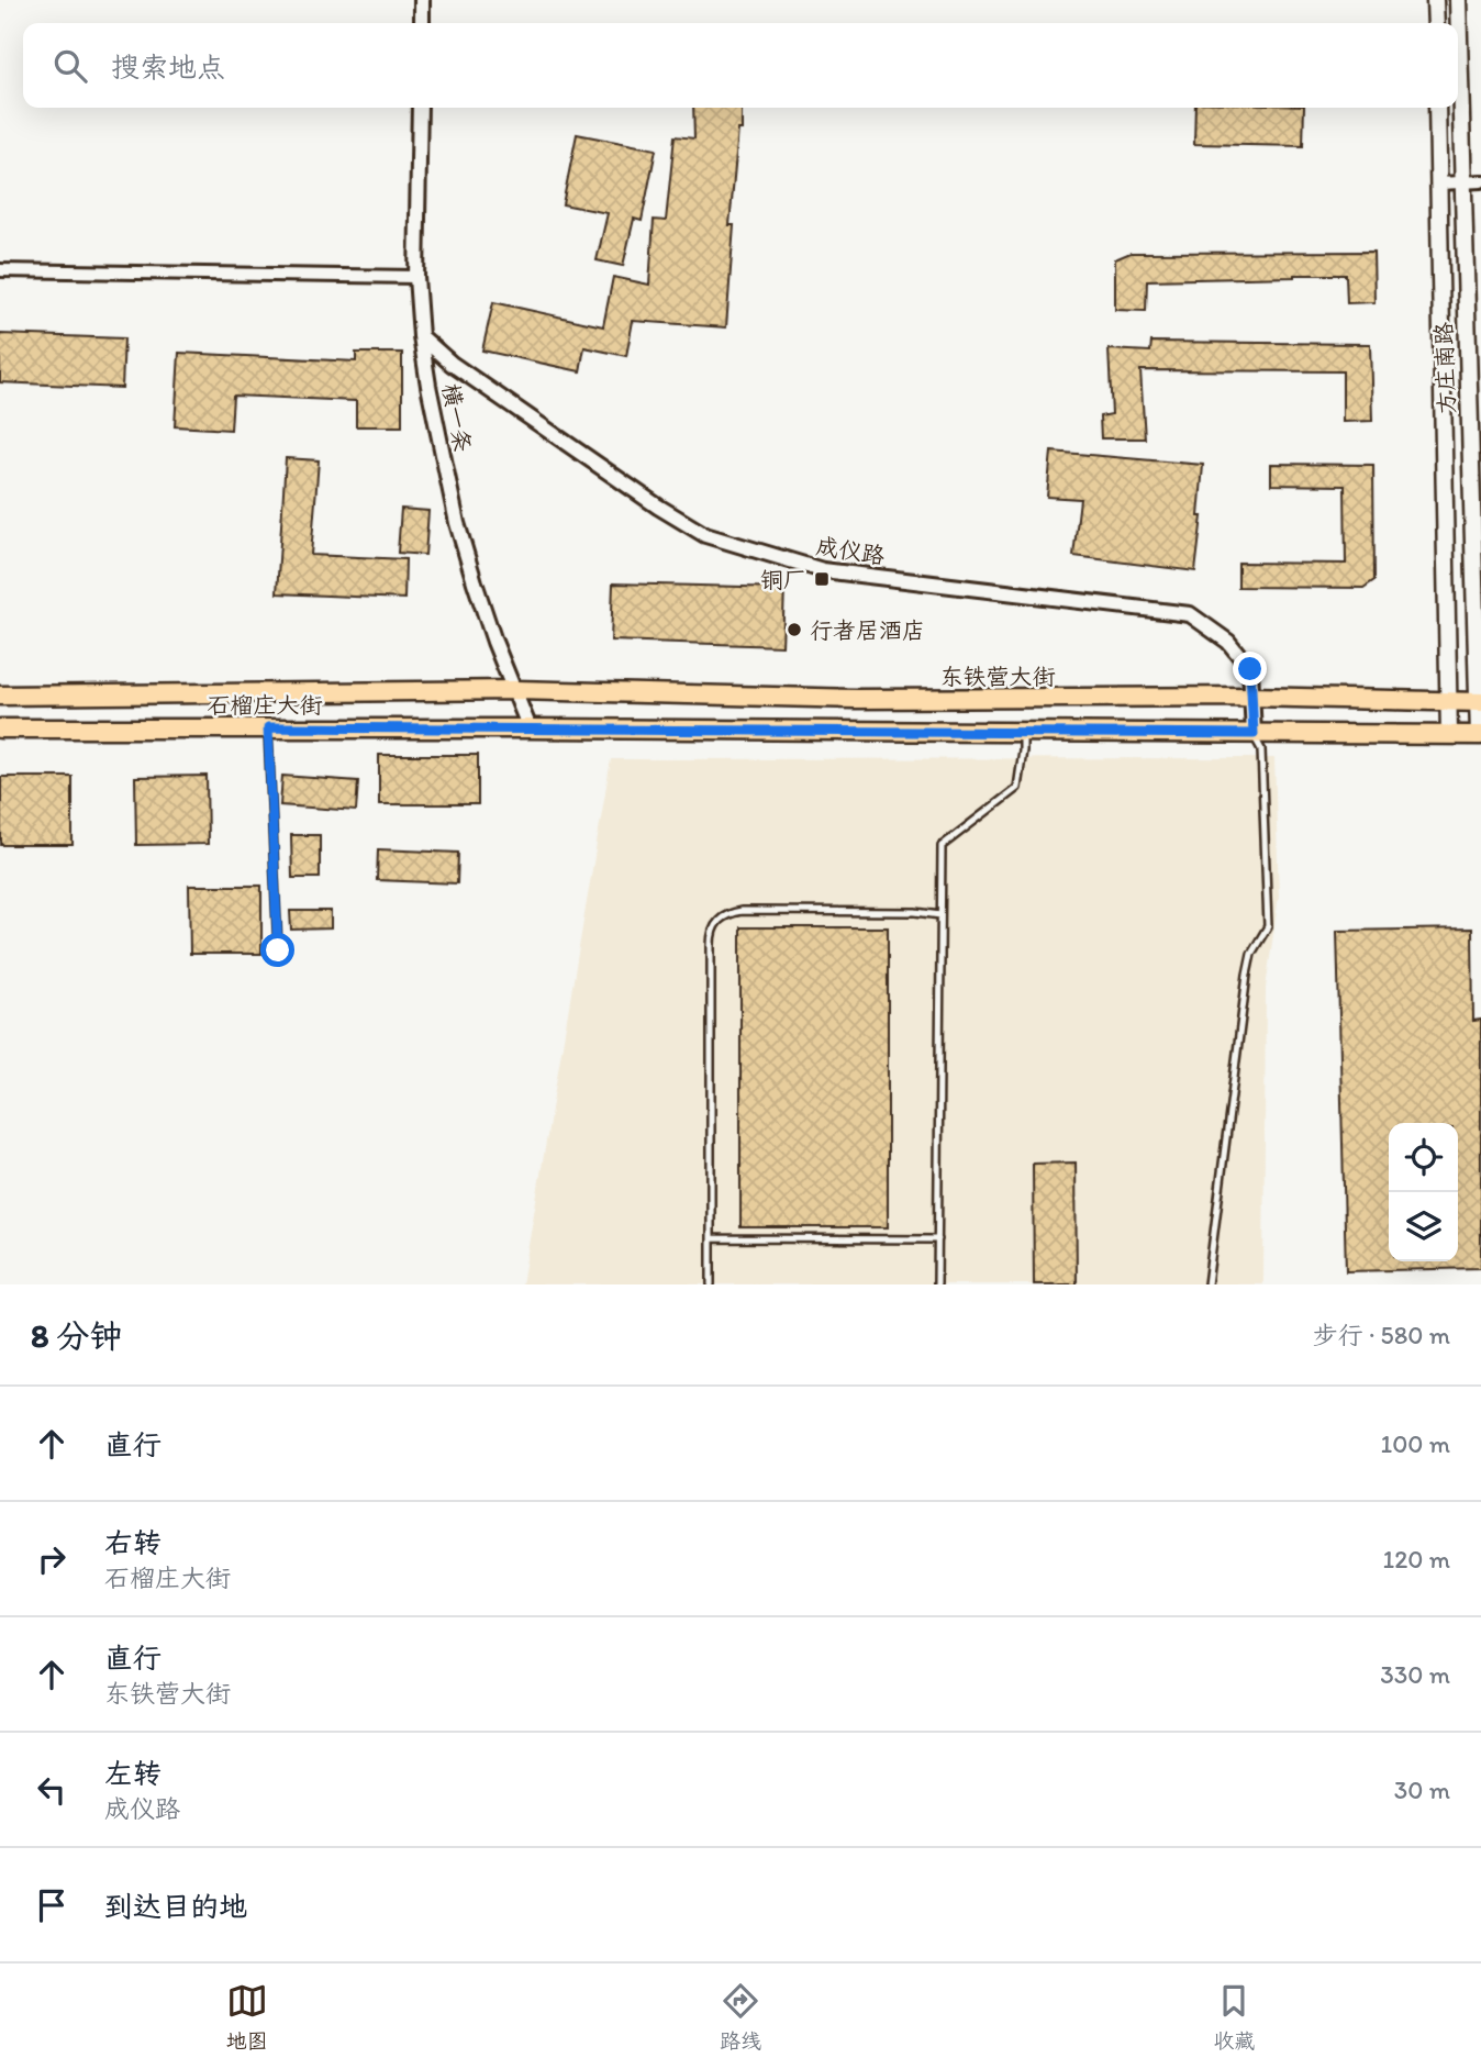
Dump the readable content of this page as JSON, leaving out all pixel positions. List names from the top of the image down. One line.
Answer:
{"streets":{"main road":["方庄南路","东铁营大街","石榴庄大街"],"street":["横一条","成仪路"]},"crossings":[["方庄南路","东铁营大街"],["横一条","成仪路"],["横一条","东铁营大街"],["横一条","石榴庄大街"],["成仪路","东铁营大街"],["东铁营大街","石榴庄大街"]],"places":{"transit":["铜厂"],"other":["行者居酒店"]},"page":{"search":"搜索地点","heading":["8 分钟","步行 · 580 m"],"list":[["直行","100 m"],["右转","石榴庄大街","120 m"],["直行","东铁营大街","330 m"],["左转","成仪路","30 m"],"到达目的地"],"nav":["地图","路线","收藏"]}}
